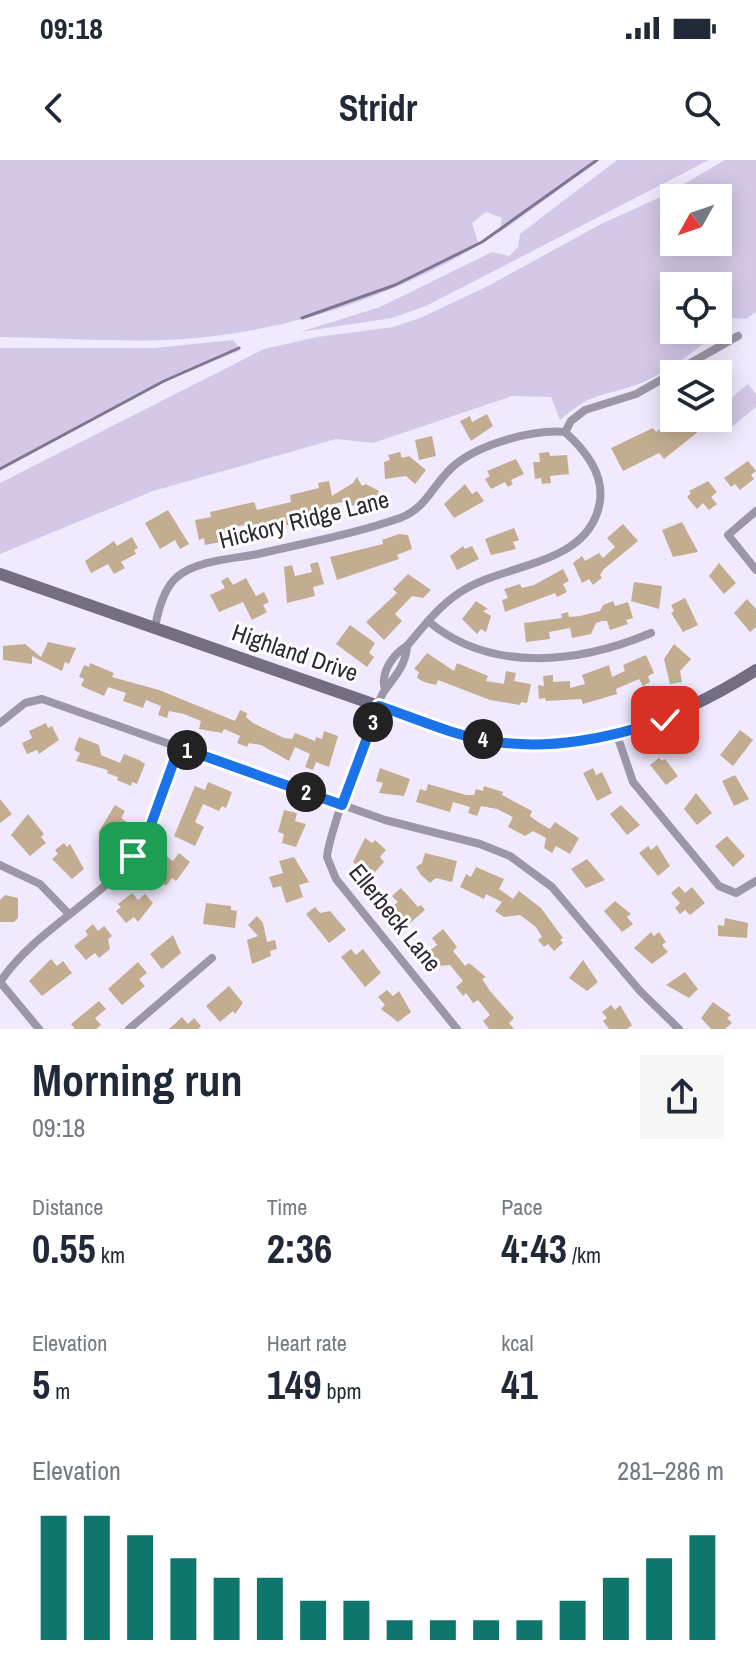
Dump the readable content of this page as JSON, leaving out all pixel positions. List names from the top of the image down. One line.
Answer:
{"streets":{"street":["Hickory Ridge Lane","Highland Drive","Ellerbeck Lane"]},"crossings":[["Hickory Ridge Lane","Highland Drive"],["Hickory Ridge Lane","Ellerbeck Lane"],["Highland Drive","Ellerbeck Lane"]],"north":"bottom left","page":{"status":"09:18","header":"Stridr","pins":["3","4","1","2"],"heading":["Morning run","09:18"],"stats":[["Distance","0.55 km"],["Time","2:36"],["Pace","4:43 /km"],["Elevation","5 m"],["Heart rate","149 bpm"],["kcal","41"]],"chart":["Elevation","281–286 m"]}}
